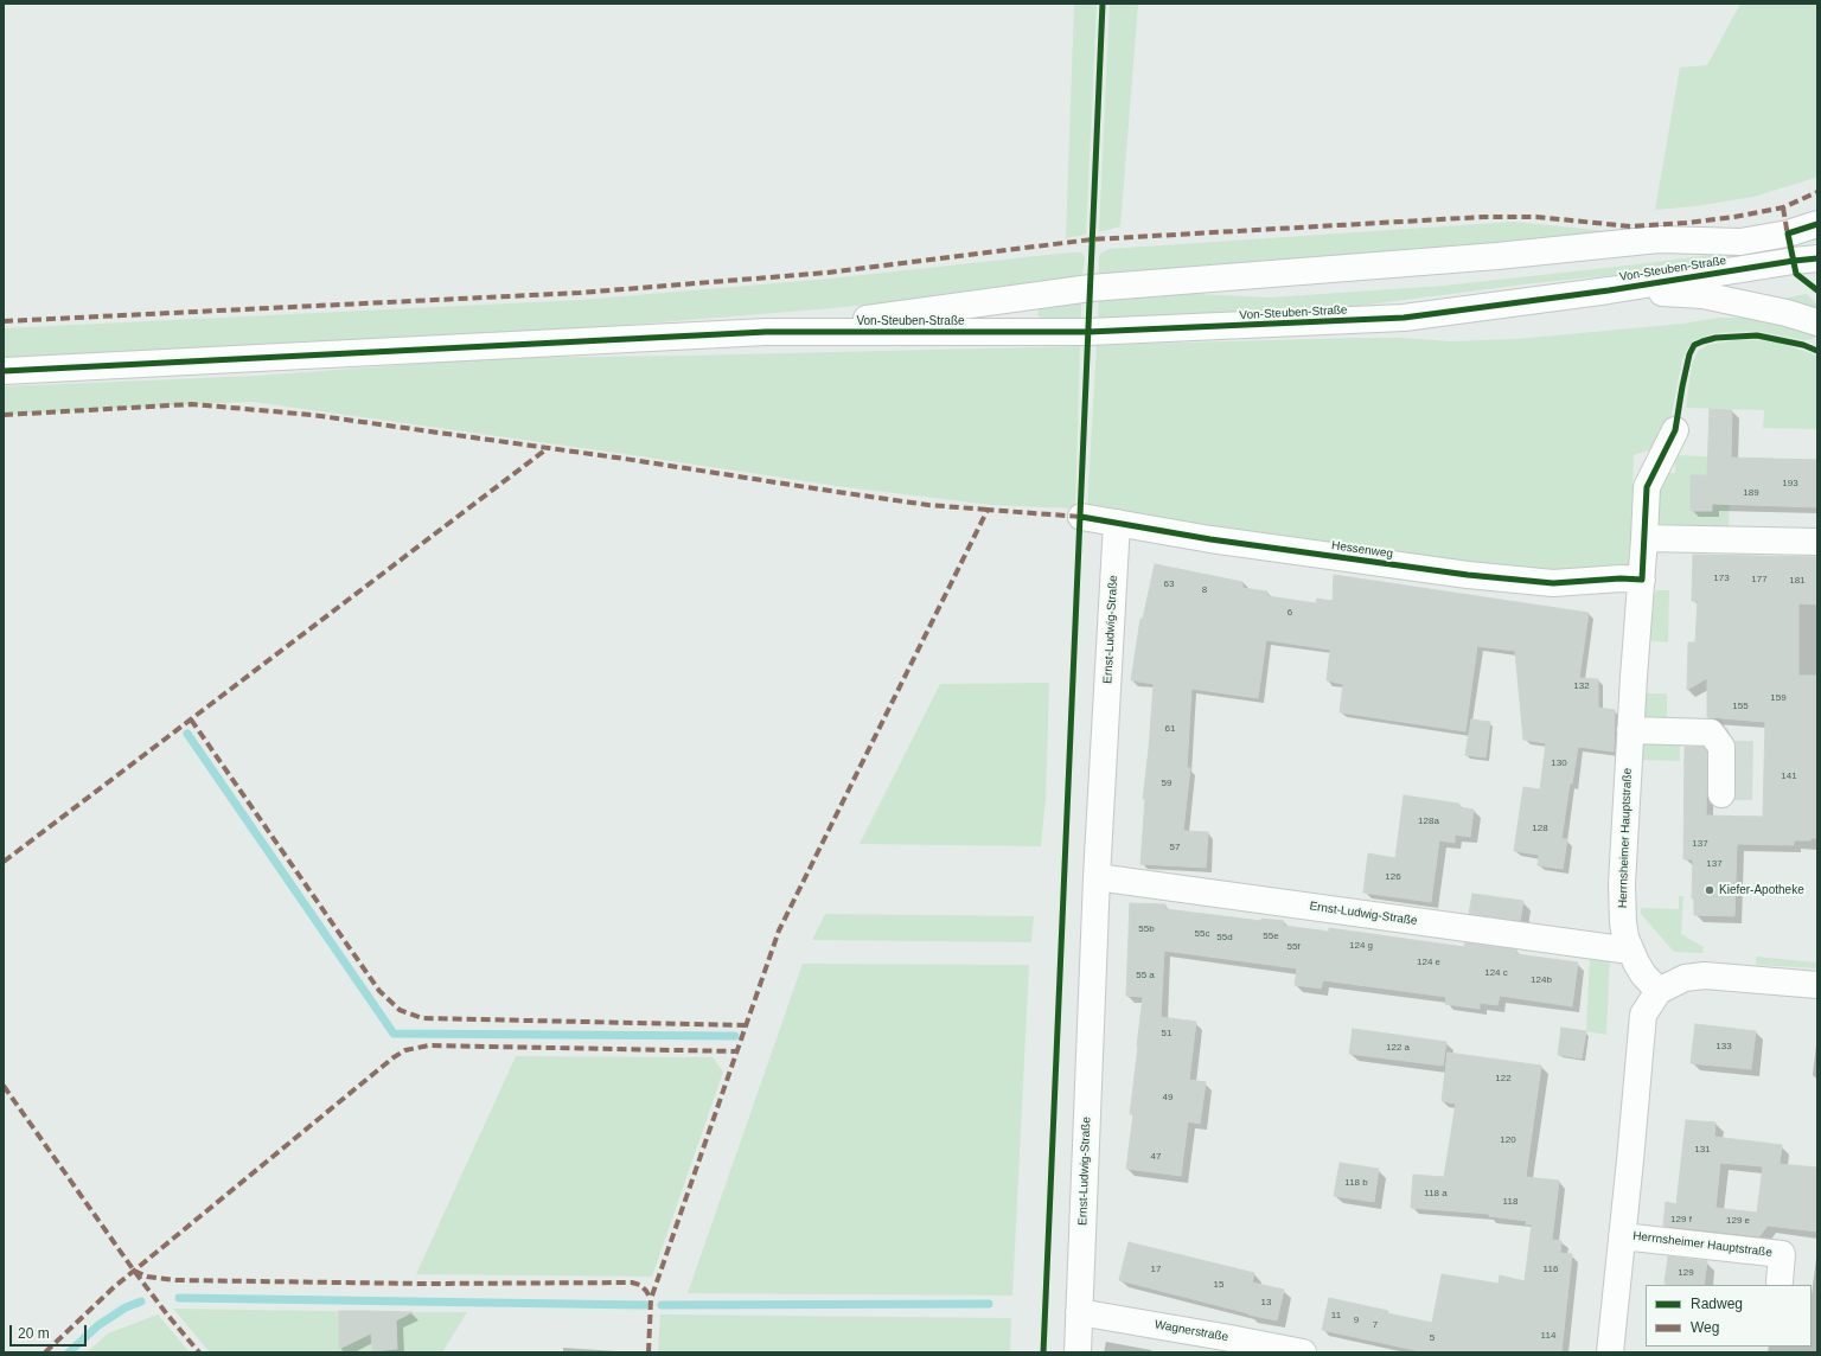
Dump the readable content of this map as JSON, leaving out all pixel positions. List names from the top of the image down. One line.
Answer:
{"streets":{"street":["Von-Steuben-Straße","Hessenweg","Ernst-Ludwig-Straße","Herrnsheimer Hauptstraße","Wagnerstraße"]},"crossings":[["Hessenweg","Ernst-Ludwig-Straße"],["Hessenweg","Herrnsheimer Hauptstraße"],["Ernst-Ludwig-Straße","Herrnsheimer Hauptstraße"],["Ernst-Ludwig-Straße","Wagnerstraße"]],"places":["Kiefer-Apotheke"],"house_numbers":["193","189","173","177","181","63","8","6","132","159","155","61","130","141","59","128a","128","137","57","137","126","55b","55c","55e","55d","124 g","55f","124 e","124 c","55 a","124b","51","133","122 a","122","49","120","131","47","118 b","118 a","118","129 f","129 e","17","116","129","15","13","11","9","7","114","5"],"legend":["Radweg","Weg"],"scale_bar":"20 m"}
